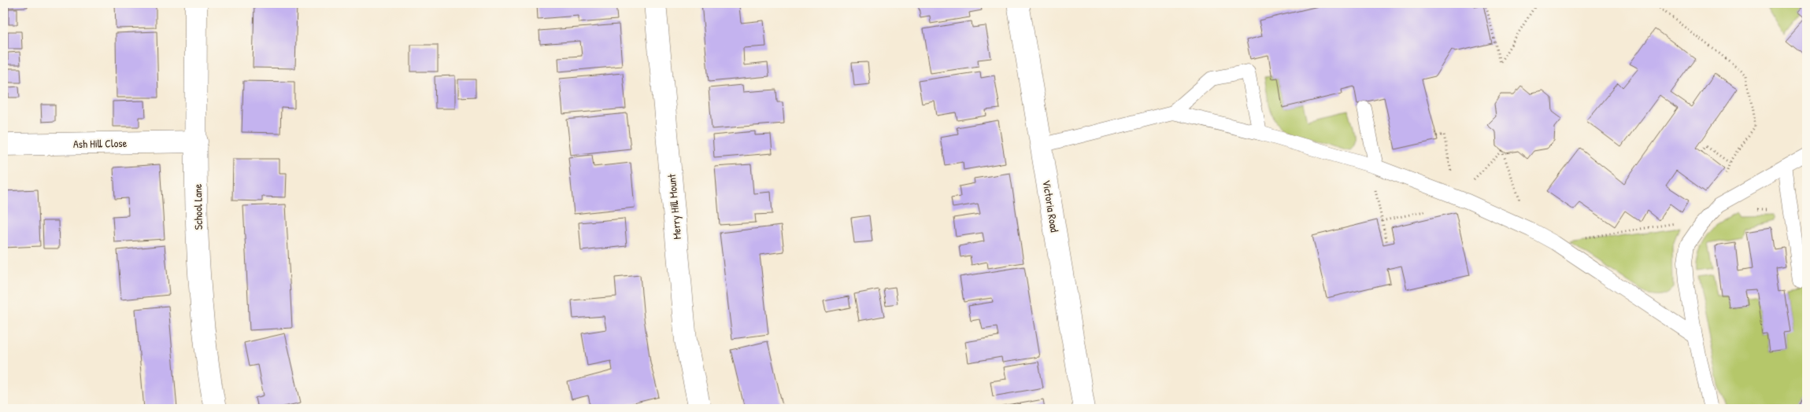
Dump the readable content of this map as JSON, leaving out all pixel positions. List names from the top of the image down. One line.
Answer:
{"streets":{"street":["Ash Hill Close","Victoria Road","School Lane","Merry Hill Mount"]},"crossings":[["Ash Hill Close","School Lane"]]}
